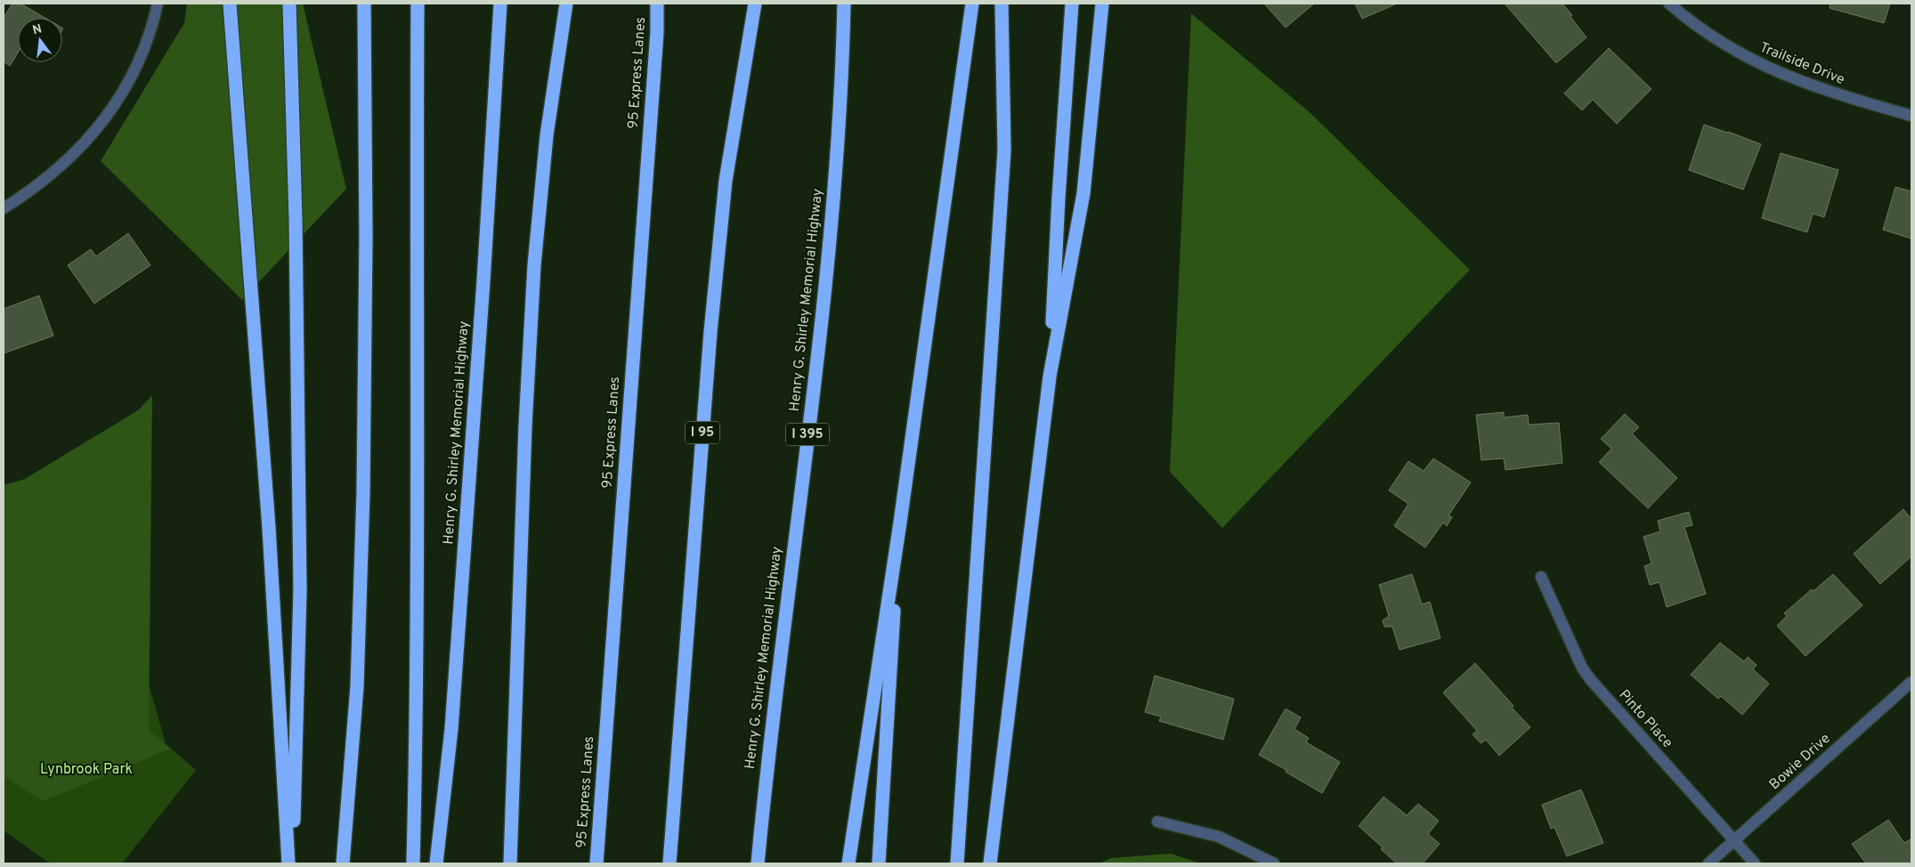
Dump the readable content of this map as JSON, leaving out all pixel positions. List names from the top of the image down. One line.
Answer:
{"streets":{"highway":["95 Express Lanes","Henry G. Shirley Memorial Highway","I 95","I 395"],"street":["Trailside Drive","Pinto Place","Bowie Drive"]},"crossings":[["Pinto Place","Bowie Drive"]],"parks":["Lynbrook Park"],"north":"top"}
